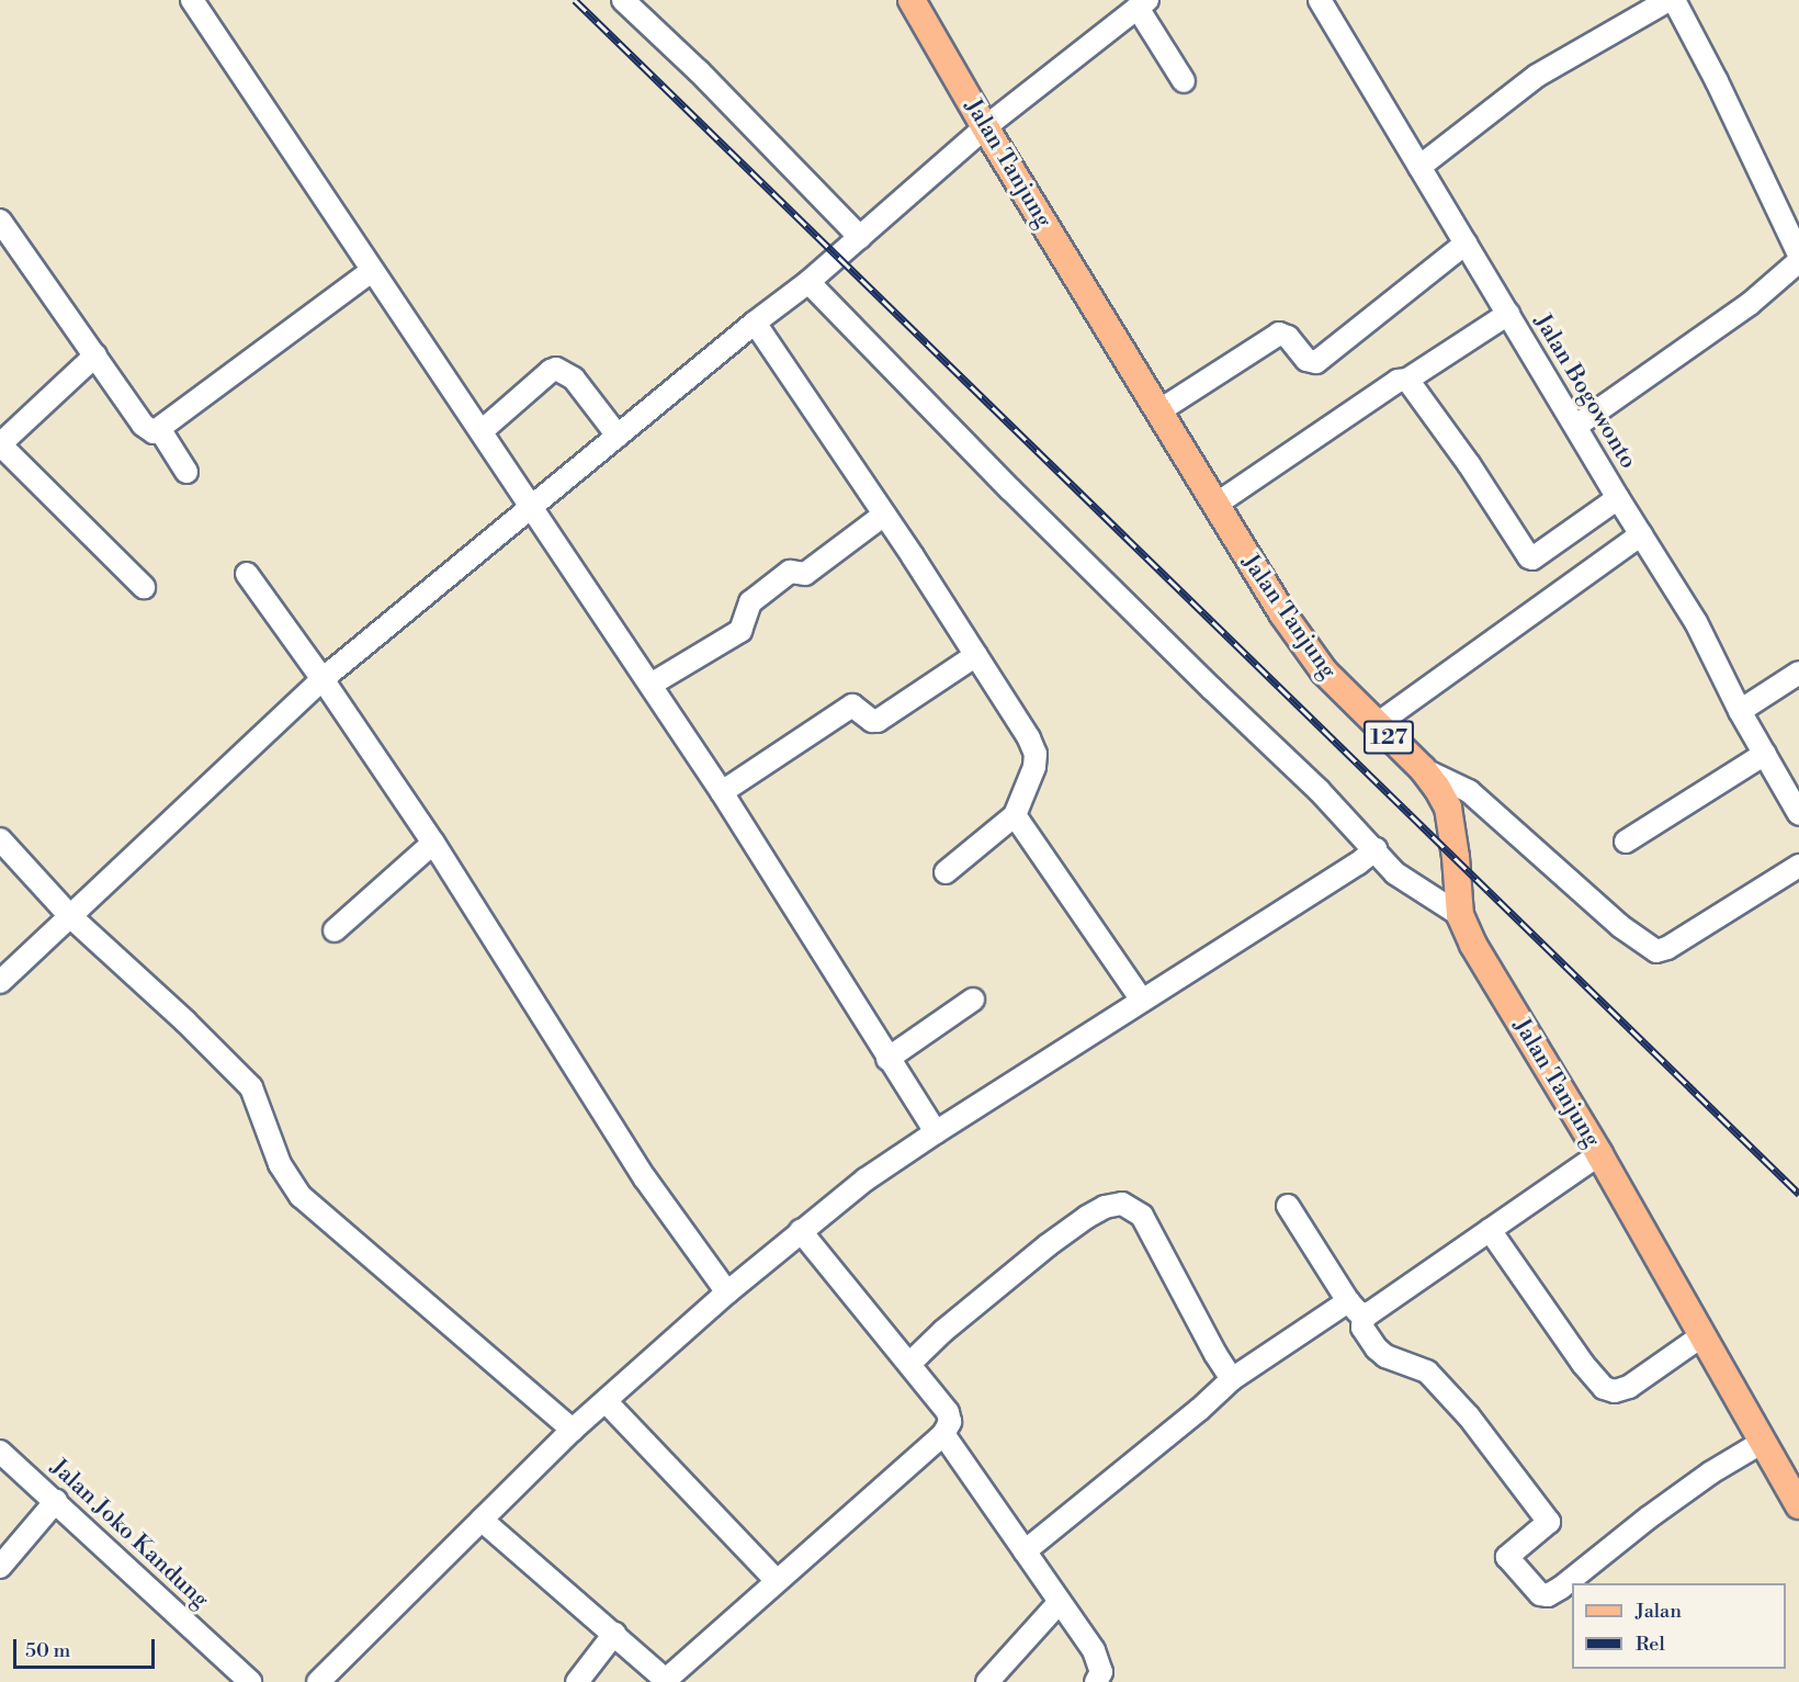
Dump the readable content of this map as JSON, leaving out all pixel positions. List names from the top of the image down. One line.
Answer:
{"streets":{"main road":["Jalan Tanjung","127"],"street":["Jalan Bogowonto","Jalan Joko Kandung"]},"legend":["Jalan","Rel"],"scale_bar":"50 m"}
